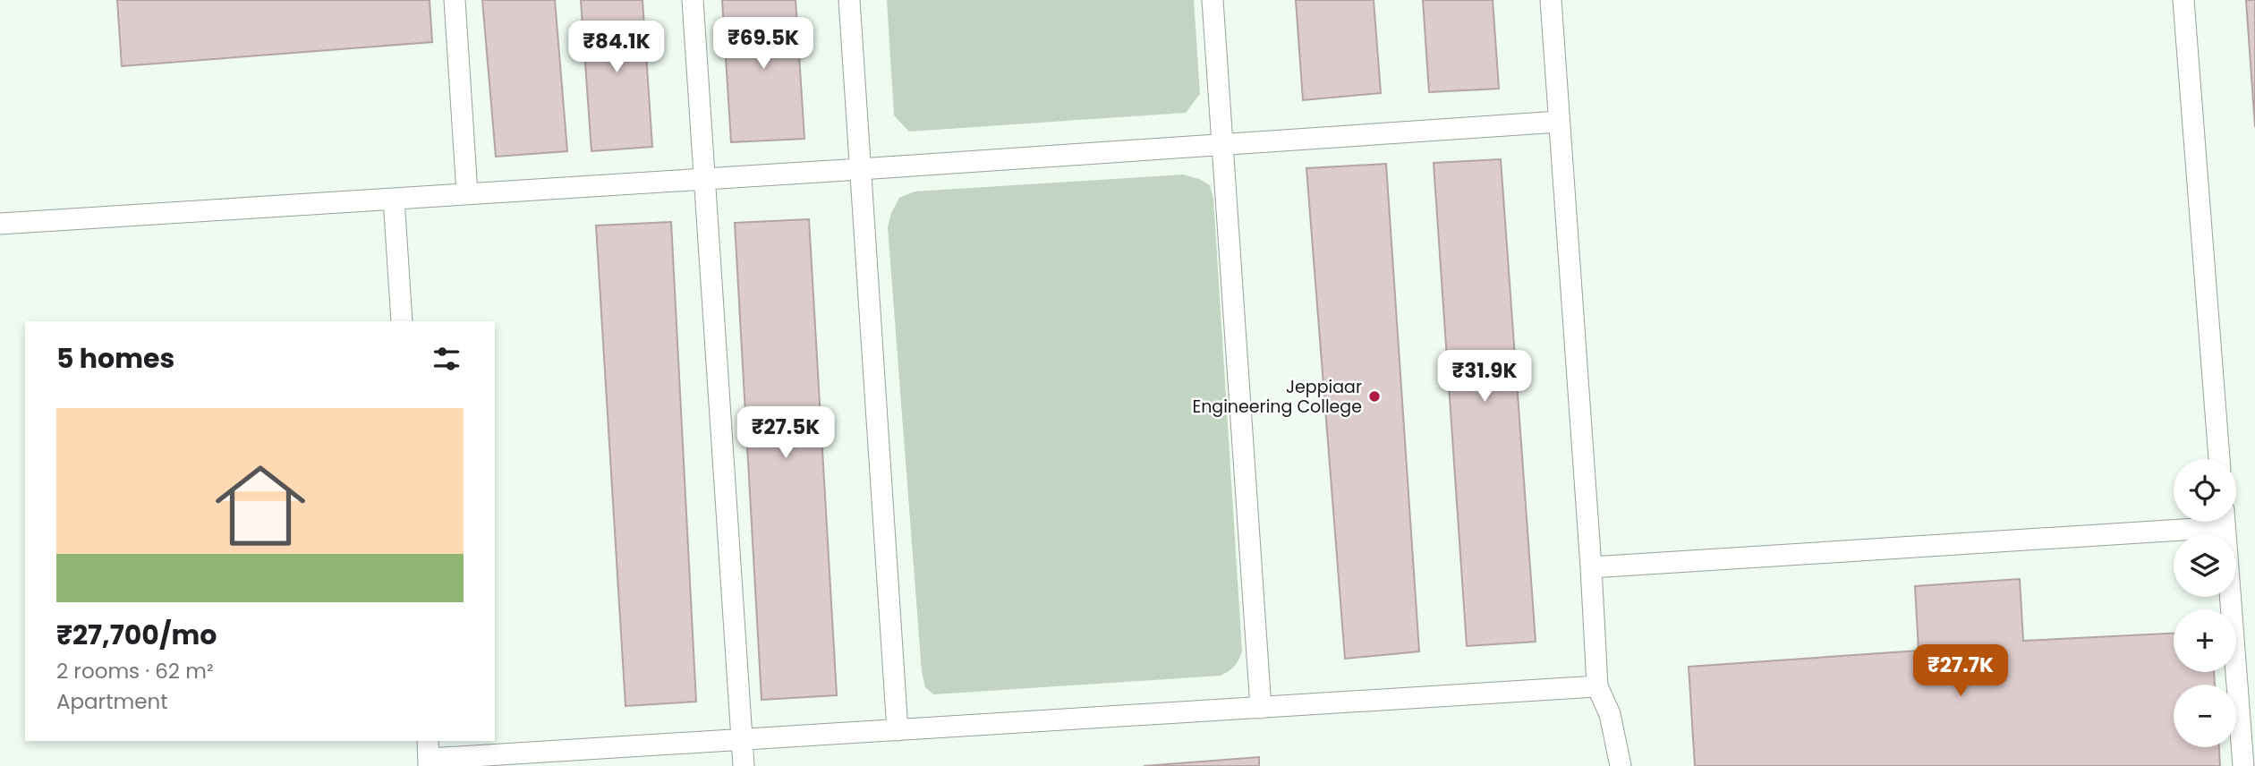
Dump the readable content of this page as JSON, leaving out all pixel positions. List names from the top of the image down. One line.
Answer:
{"places":["Jeppiaar Engineering College"],"page":{"price":["₹69.5K","₹84.1K","₹31.9K","₹27.5K","₹27.7K"],"heading":"5 homes","list":[{"name":"₹27,700/mo","note":"2 rooms · 62 m² · Apartment"}],"map_buttons":["+","−"]}}
